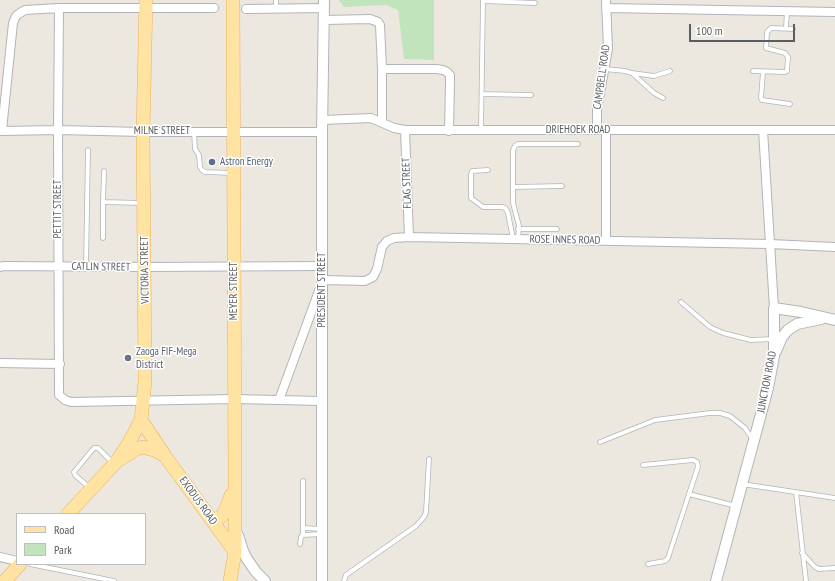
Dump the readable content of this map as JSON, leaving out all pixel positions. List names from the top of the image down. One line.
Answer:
{"streets":{"main road":["VICTORIA STREET","MEYER STREET","EXODUS ROAD"],"street":["CAMPBELL ROAD","DRIEHOEK ROAD","MILNE STREET","FLAG STREET","PETTIT STREET","ROSE INNES ROAD","CATLIN STREET","PRESIDENT STREET","JUNCTION ROAD"]},"crossings":[["CAMPBELL ROAD","DRIEHOEK ROAD"],["CAMPBELL ROAD","ROSE INNES ROAD"],["DRIEHOEK ROAD","FLAG STREET"],["DRIEHOEK ROAD","PRESIDENT STREET"],["DRIEHOEK ROAD","JUNCTION ROAD"],["MILNE STREET","PETTIT STREET"],["MILNE STREET","VICTORIA STREET"],["MILNE STREET","PRESIDENT STREET"],["MILNE STREET","MEYER STREET"],["FLAG STREET","ROSE INNES ROAD"],["PETTIT STREET","CATLIN STREET"],["PETTIT STREET","VICTORIA STREET"],["ROSE INNES ROAD","PRESIDENT STREET"],["ROSE INNES ROAD","JUNCTION ROAD"],["CATLIN STREET","VICTORIA STREET"],["CATLIN STREET","PRESIDENT STREET"],["CATLIN STREET","MEYER STREET"],["VICTORIA STREET","EXODUS ROAD"],["MEYER STREET","EXODUS ROAD"]],"places":["Astron Energy","Zaoga FIF-Mega District"],"legend":["Road","Park"],"scale_bar":"100 m"}
